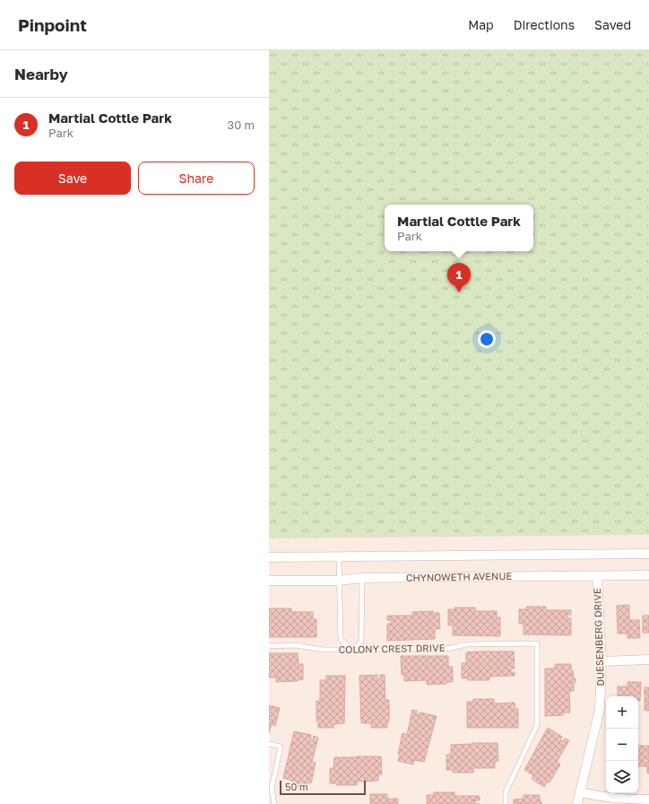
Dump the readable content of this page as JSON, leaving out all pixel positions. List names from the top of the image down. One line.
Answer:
{"streets":{"street":["CHYNOWETH AVENUE","DUESENBERG DRIVE"],"lane":["COLONY CREST DRIVE"]},"crossings":[["CHYNOWETH AVENUE","DUESENBERG DRIVE"]],"scale_bar":"50 m","page":{"header":"Pinpoint","nav":["Map","Directions","Saved"],"heading":"Nearby","list":[{"mark":"1","name":"Martial Cottle Park","note":"Park","value":"30 m"}],"buttons":["Save","Share"],"popup":["Martial Cottle Park","Park"],"pins":"1","map_buttons":["+","−"],"scale":"50 m"}}
